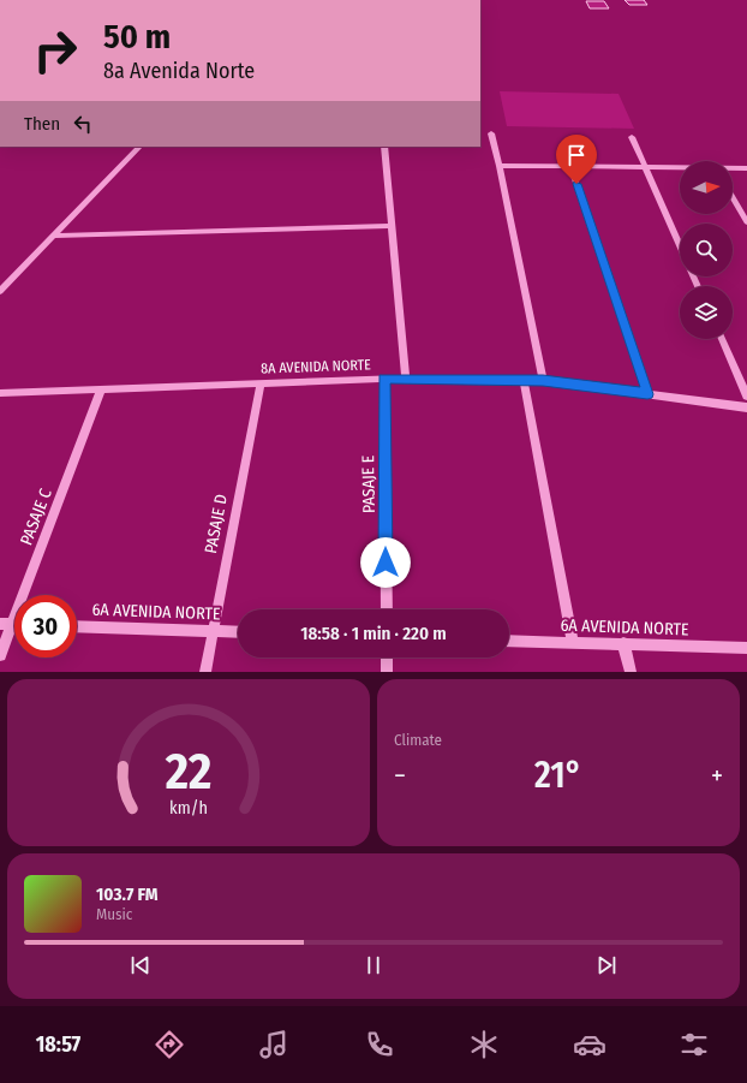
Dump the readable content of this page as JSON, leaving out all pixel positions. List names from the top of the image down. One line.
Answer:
{"streets":{"street":["8A AVENIDA NORTE","PASAJE E","PASAJE C","PASAJE D","6A AVENIDA NORTE"]},"crossings":[["8A AVENIDA NORTE","PASAJE E"],["8A AVENIDA NORTE","PASAJE C"],["8A AVENIDA NORTE","PASAJE D"],["PASAJE D","6A AVENIDA NORTE"]],"north":"right","page":{"turn":["50 m","8a Avenida Norte"],"then":"Then","limit":"30","trip":"18:58 · 1 min · 220 m","tile":"Climate","heat":["−","21°","+"],"song":["103.7 FM","Music"],"tabs":"18:57","gauge":["22","km/h"]}}
